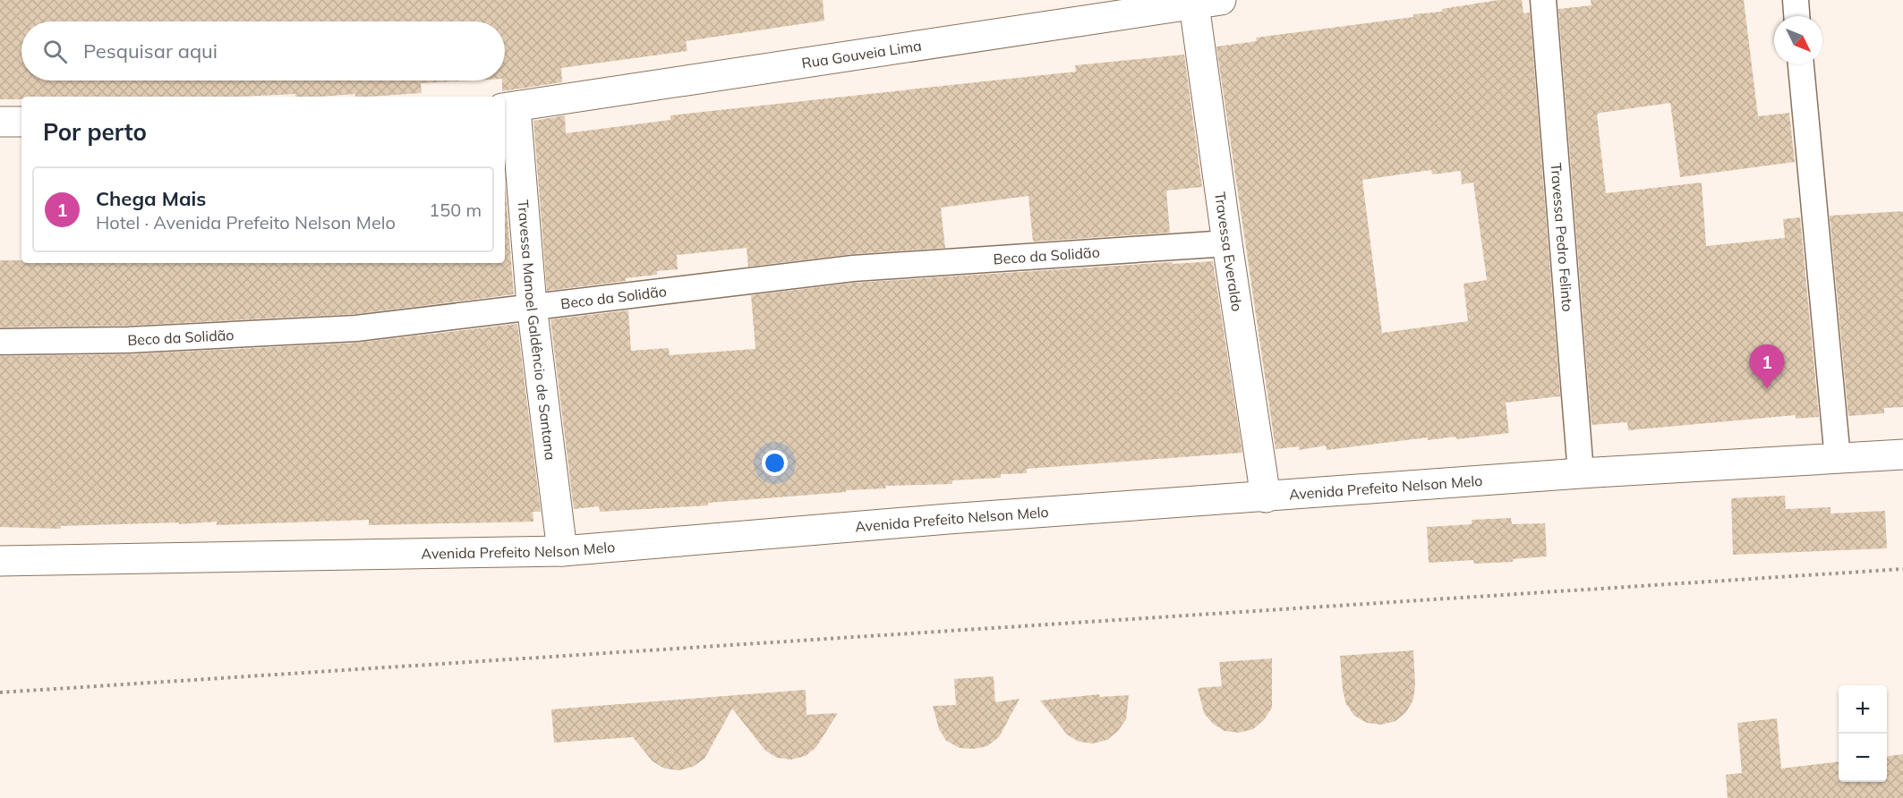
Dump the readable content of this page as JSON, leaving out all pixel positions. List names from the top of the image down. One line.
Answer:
{"streets":{"main road":["Rua Gouveia Lima","Travessa Everaldo","Travessa Manoel Galdêncio de Santana","Avenida Prefeito Nelson Melo"],"lane":["Travessa Pedro Felinto","Beco da Solidão"]},"crossings":[["Rua Gouveia Lima","Travessa Everaldo"],["Rua Gouveia Lima","Travessa Manoel Galdêncio de Santana"],["Travessa Pedro Felinto","Avenida Prefeito Nelson Melo"],["Travessa Everaldo","Beco da Solidão"],["Travessa Everaldo","Avenida Prefeito Nelson Melo"],["Beco da Solidão","Travessa Manoel Galdêncio de Santana"],["Travessa Manoel Galdêncio de Santana","Avenida Prefeito Nelson Melo"]],"north":"bottom right","page":{"search":"Pesquisar aqui","heading":"Por perto","list":[{"mark":"1","name":"Chega Mais","note":"Hotel · Avenida Prefeito Nelson Melo","value":"150 m"}],"pins":"1","map_buttons":["+","−"]}}
